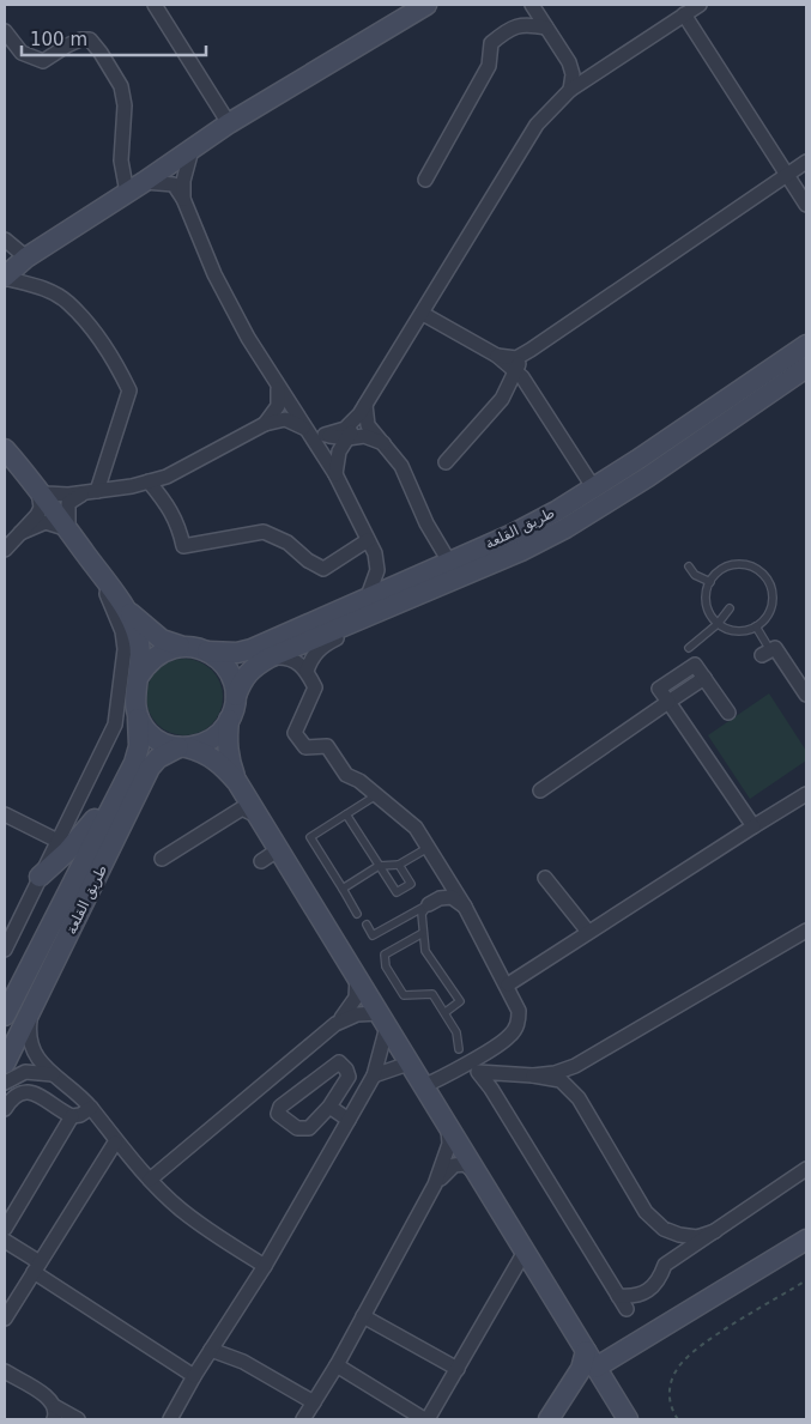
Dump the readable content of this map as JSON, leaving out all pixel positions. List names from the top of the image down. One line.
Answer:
{"streets":{"main road":["طريق القلعة"]},"scale_bar":"100 m"}
